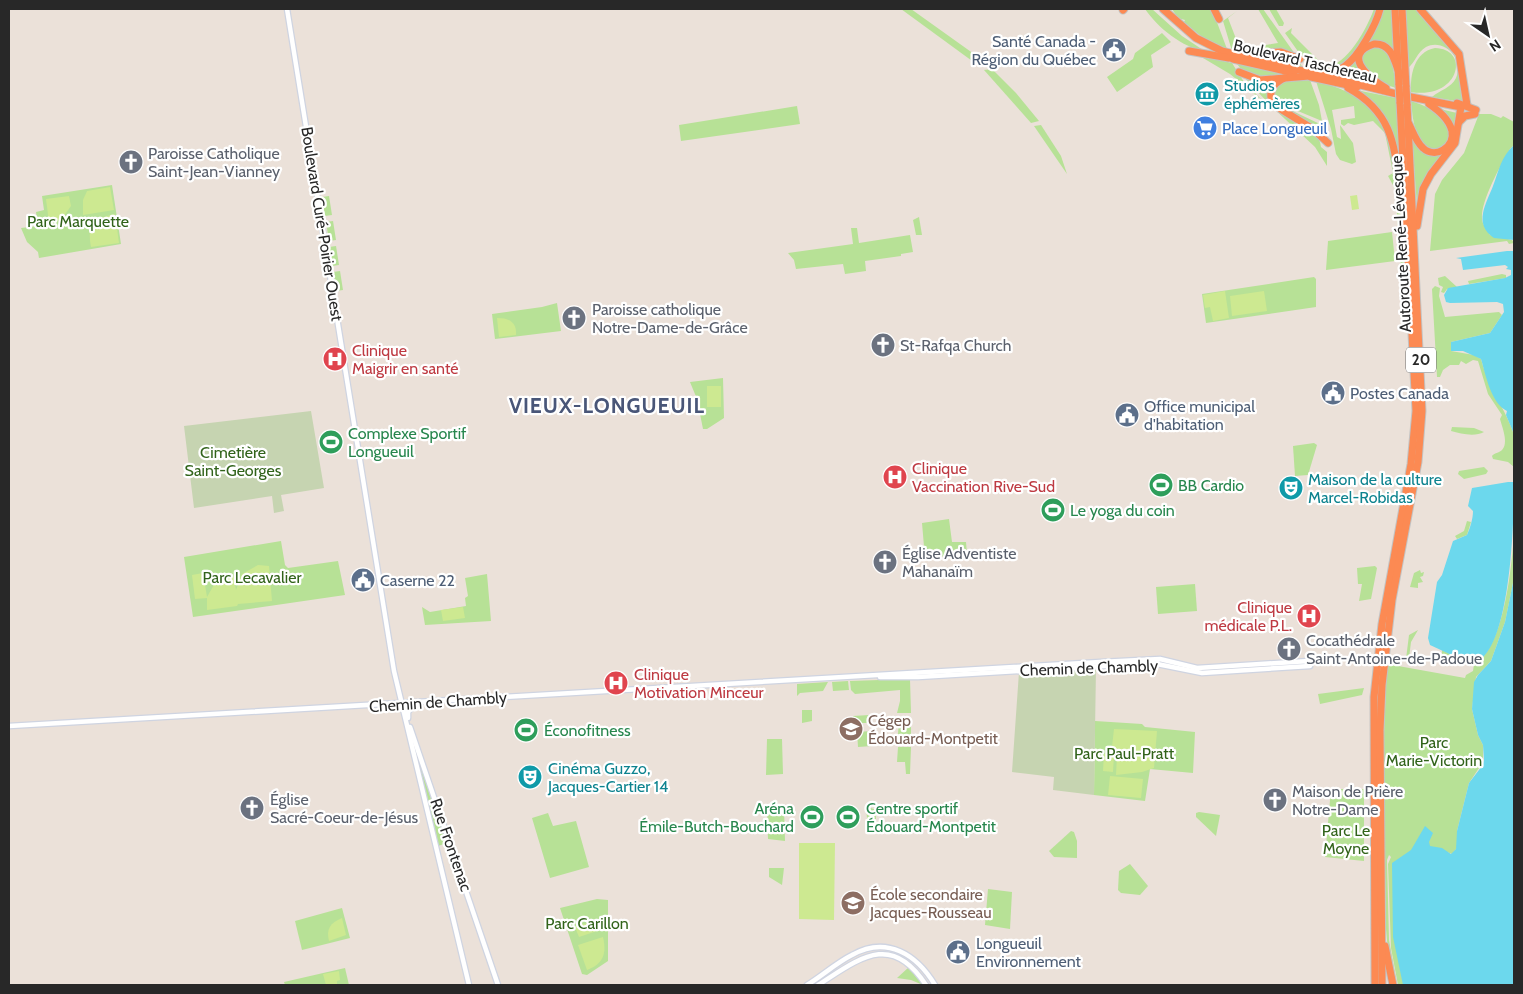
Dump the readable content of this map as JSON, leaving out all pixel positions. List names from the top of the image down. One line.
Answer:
{"streets":{"highway":["Boulevard Taschereau","Autoroute René-Lévesque","20"],"main road":["Boulevard Curé-Poirier Ouest","Chemin de Chambly","Rue Frontenac"]},"crossings":[["Boulevard Curé-Poirier Ouest","Chemin de Chambly"],["Boulevard Curé-Poirier Ouest","Rue Frontenac"],["Chemin de Chambly","Rue Frontenac"]],"districts":["VIEUX-LONGUEUIL"],"parks":["Parc Marquette","Cimetière Saint-Georges","Parc Lecavalier","Parc Marie-Victorin","Parc Paul-Pratt","Parc Le Moyne","Parc Carillon"],"places":{"public building":["Santé Canada - Région du Québec","Postes Canada","Office municipal d'habitation","Caserne 22","Longueuil Environnement"],"museum":["Studios éphémères"],"supermarket":["Place Longueuil"],"church":["Paroisse Catholique Saint-Jean-Vianney","Paroisse catholique Notre-Dame-de-Grâce","St-Rafqa Church","Église Adventiste Mahanaïm","Cocathédrale Saint-Antoine-de-Padoue","Maison de Prière Notre-Dame","Église Sacré-Coeur-de-Jésus"],"hospital":["Clinique Maigrir en santé","Clinique Vaccination Rive-Sud","Clinique médicale P.L.","Clinique Motivation Minceur"],"sports":["Complexe Sportif Longueuil","BB Cardio","Le yoga du coin","Éconofitness","Aréna Émile-Butch-Bouchard","Centre sportif Édouard-Montpetit"],"theatre":["Maison de la culture Marcel-Robidas","Cinéma Guzzo, Jacques-Cartier 14"],"school or university":["Cégep Édouard-Montpetit","École secondaire Jacques-Rousseau"]},"north":"bottom right"}
